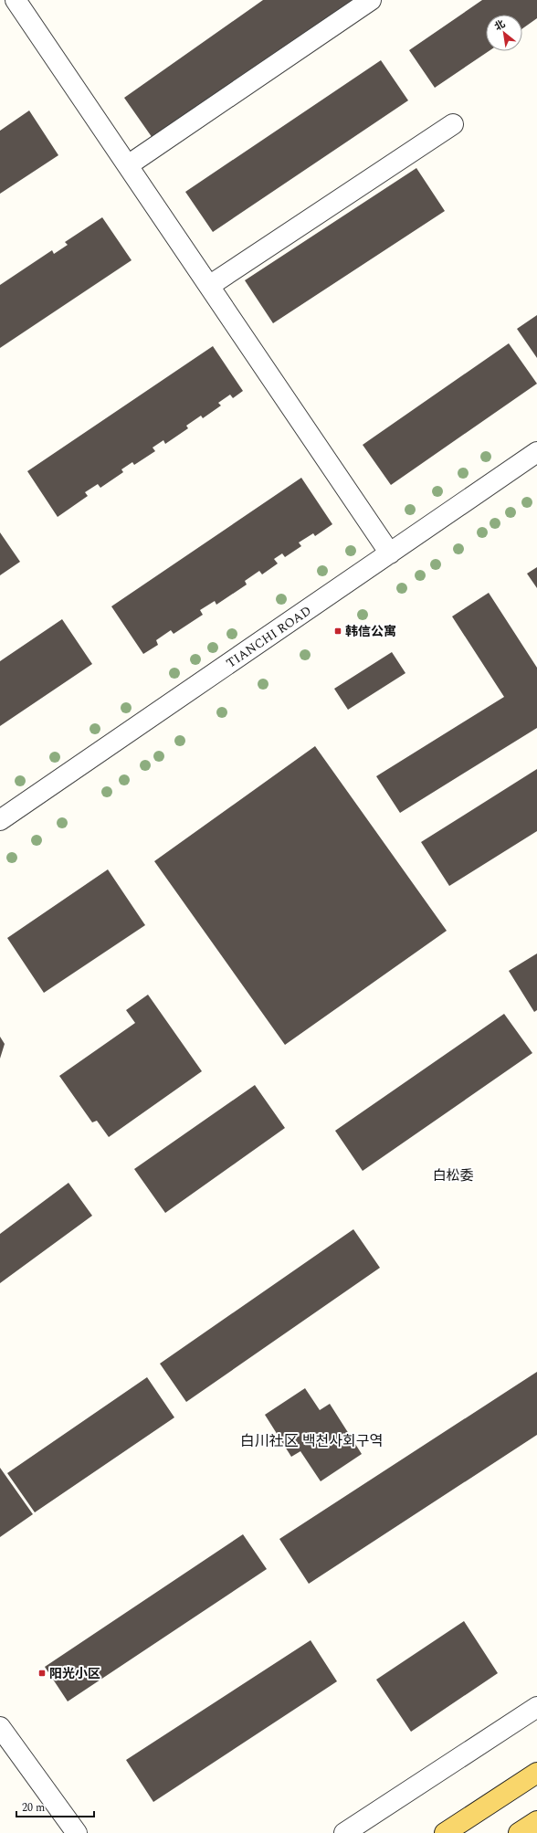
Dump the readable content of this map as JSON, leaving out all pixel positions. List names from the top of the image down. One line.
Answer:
{"streets":{"street":["TIANCHI ROAD"]},"districts":["白松委","白川社区 백천사회구역"],"places":{"transit":["韩信公寓","阳光小区"]},"scale_bar":"20 m","north":"top left"}
